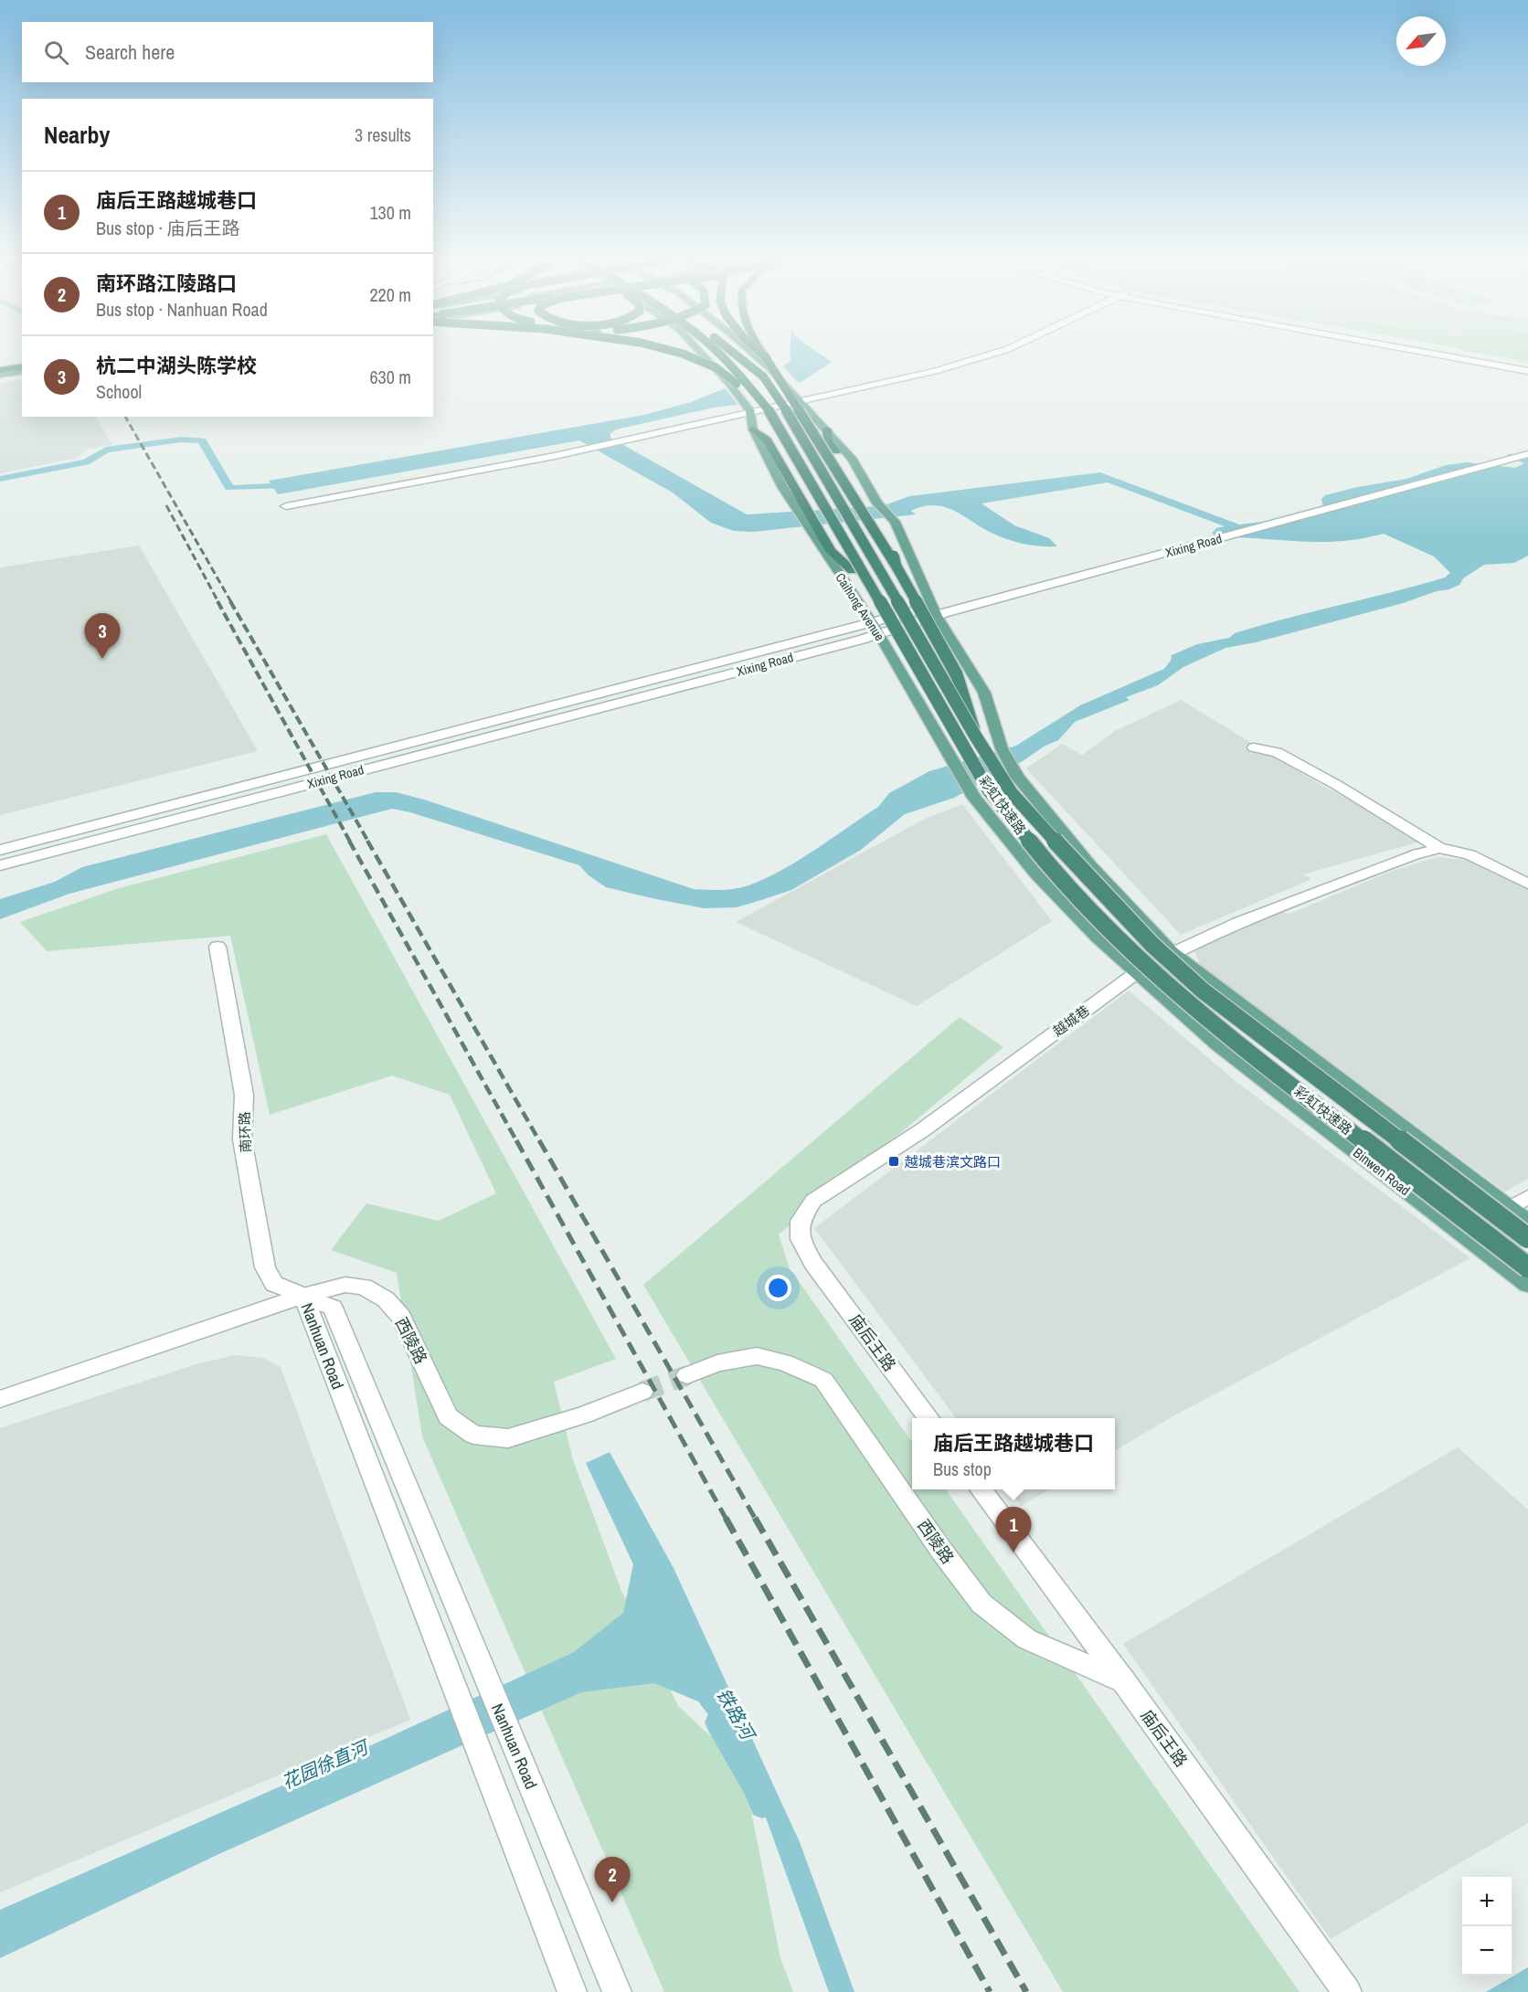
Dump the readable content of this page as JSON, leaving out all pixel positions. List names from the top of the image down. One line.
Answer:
{"streets":{"highway":["彩虹快速路"],"main road":["Caihong Avenue","Binwen Road"],"street":["Xixing Road","越城巷","南环路","西陵路","庙后王路","Nanhuan Road"]},"crossings":[["Xixing Road","Caihong Avenue"],["Caihong Avenue","越城巷"],["Caihong Avenue","Binwen Road"],["越城巷","Binwen Road"],["越城巷","庙后王路"],["南环路","西陵路"],["南环路","Nanhuan Road"],["西陵路","庙后王路"],["西陵路","Nanhuan Road"]],"water":["铁路河","花园徐直河"],"places":{"transit":["越城巷滨文路口"]},"north":"bottom left","page":{"search":"Search here","heading":["Nearby","3 results"],"list":[{"mark":"1","name":"庙后王路越城巷口","note":"Bus stop · 庙后王路","value":"130 m"},{"mark":"2","name":"南环路江陵路口","note":"Bus stop · Nanhuan Road","value":"220 m"},{"mark":"3","name":"杭二中湖头陈学校","note":"School","value":"630 m"}],"pins":["3","1","2"],"popup":["庙后王路越城巷口","Bus stop"],"map_buttons":["+","−"]}}
